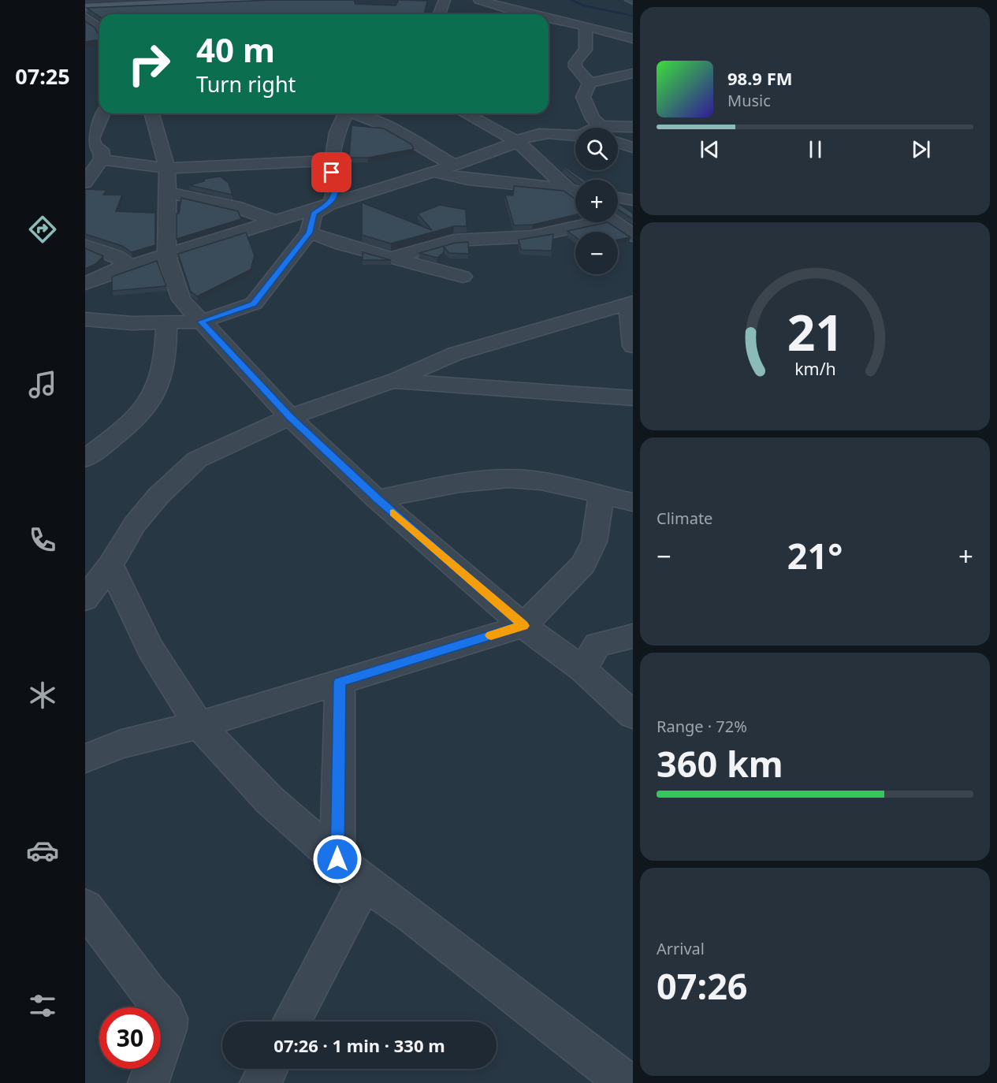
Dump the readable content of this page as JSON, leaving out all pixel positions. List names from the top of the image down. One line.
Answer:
{"page":{"tabs":"07:25","turn":["40 m","Turn right"],"song":["98.9 FM","Music"],"map_buttons":["+","−"],"tile":["Climate",["Range · 72%","360 km"],["Arrival","07:26"]],"heat":["−","21°","+"],"limit":"30","trip":"07:26 · 1 min · 330 m","gauge":["21","km/h"]}}
